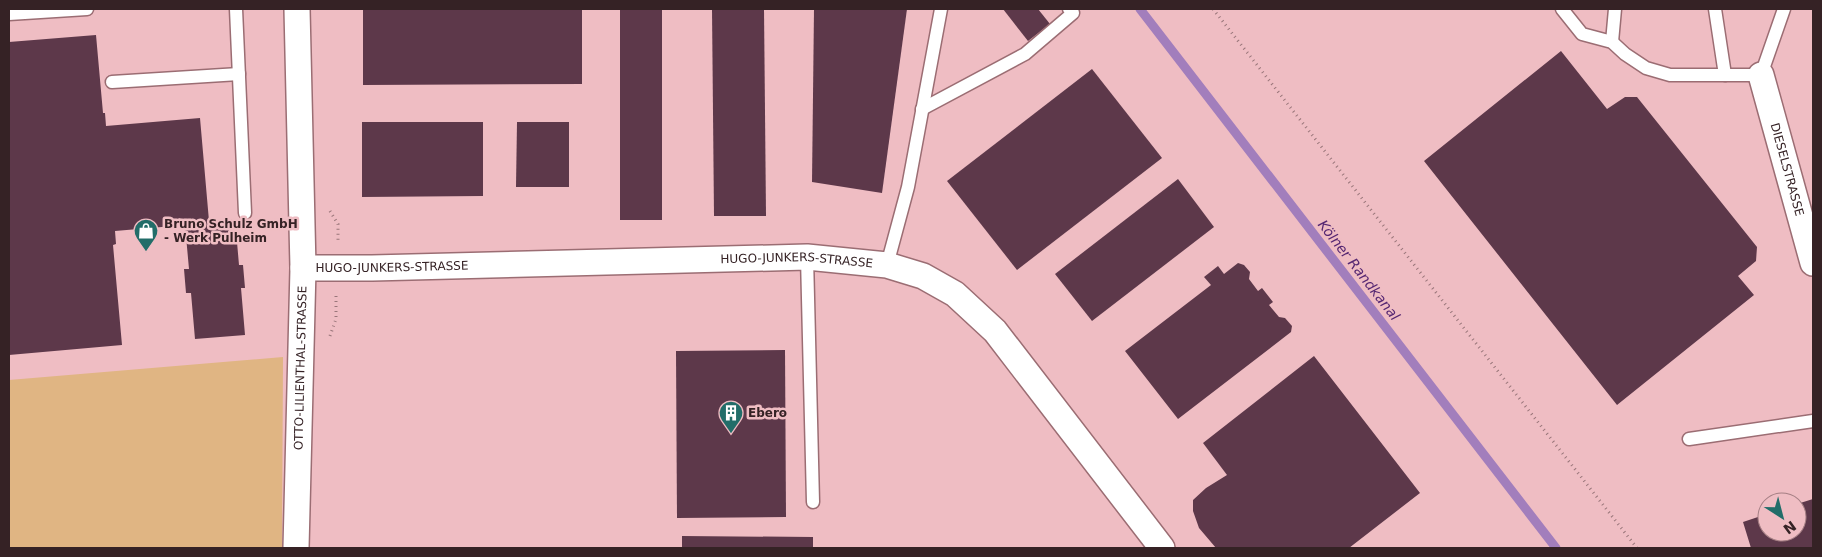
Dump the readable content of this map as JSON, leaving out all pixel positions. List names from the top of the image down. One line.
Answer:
{"streets":{"street":["DIESELSTRASSE","HUGO-JUNKERS-STRASSE","OTTO-LILIENTHAL-STRASSE"]},"crossings":[["HUGO-JUNKERS-STRASSE","OTTO-LILIENTHAL-STRASSE"]],"water":["Kölner Randkanal"],"places":{"shop":["Bruno Schulz GmbH - Werk Pulheim"],"building":["Ebero"]},"north":"bottom right"}
